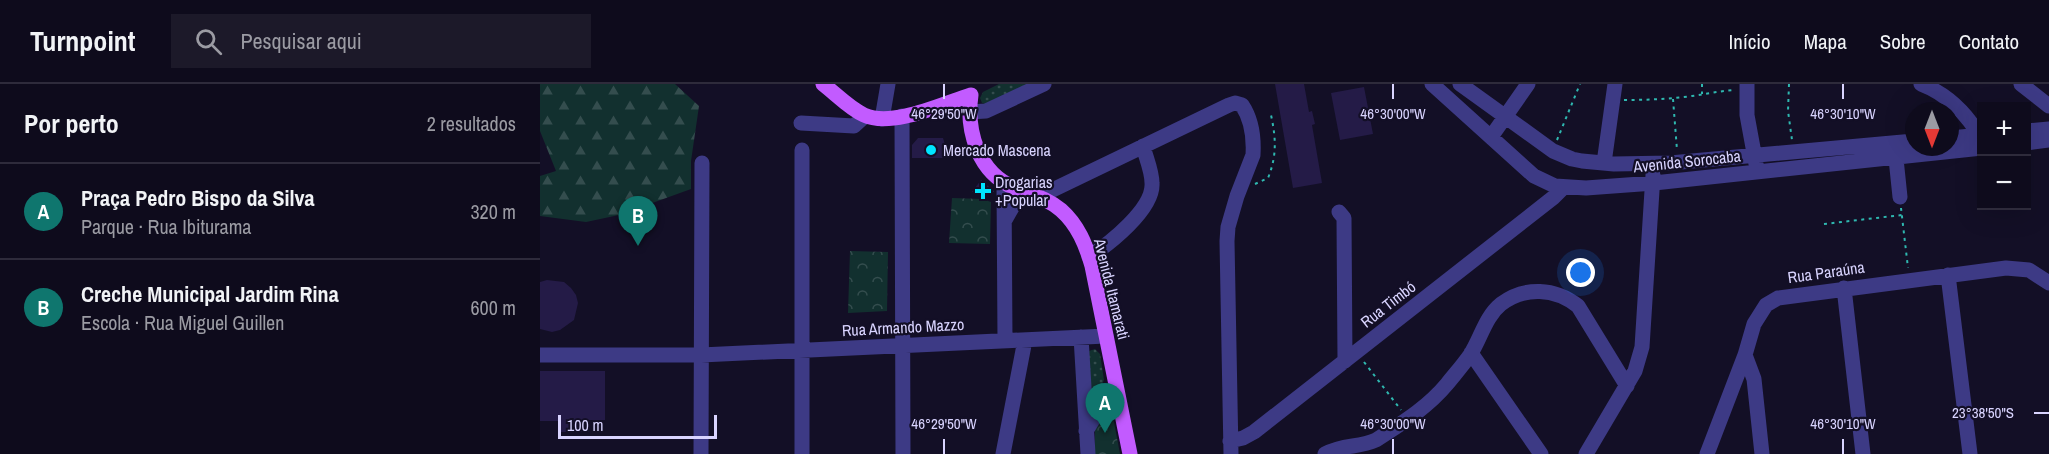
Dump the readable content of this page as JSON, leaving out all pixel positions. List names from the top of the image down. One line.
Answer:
{"streets":{"main road":["Avenida Itamarati"],"street":["Avenida Sorocaba","Rua Paraúna","Rua Timbó","Rua Armando Mazzo"]},"crossings":[["Avenida Sorocaba","Rua Timbó"],["Avenida Itamarati","Rua Armando Mazzo"]],"places":{"other":["Mercado Mascena"],"health":["Drogarias +Popular"]},"scale_bar":"100 m","north":"bottom","page":{"header":"Turnpoint","search":"Pesquisar aqui","nav":["Início","Mapa","Sobre","Contato"],"heading":["Por perto","2 resultados"],"map_buttons":["+","−"],"list":[{"mark":"A","name":"Praça Pedro Bispo da Silva","note":"Parque · Rua Ibiturama","value":"320 m"},{"mark":"B","name":"Creche Municipal Jardim Rina","note":"Escola · Rua Miguel Guillen","value":"600 m"}],"pins":["B","A"],"scale":"100 m"},"coordinates":["46°29'50\"W","46°30'00\"W","46°30'10\"W","23°38'50\"S"]}
